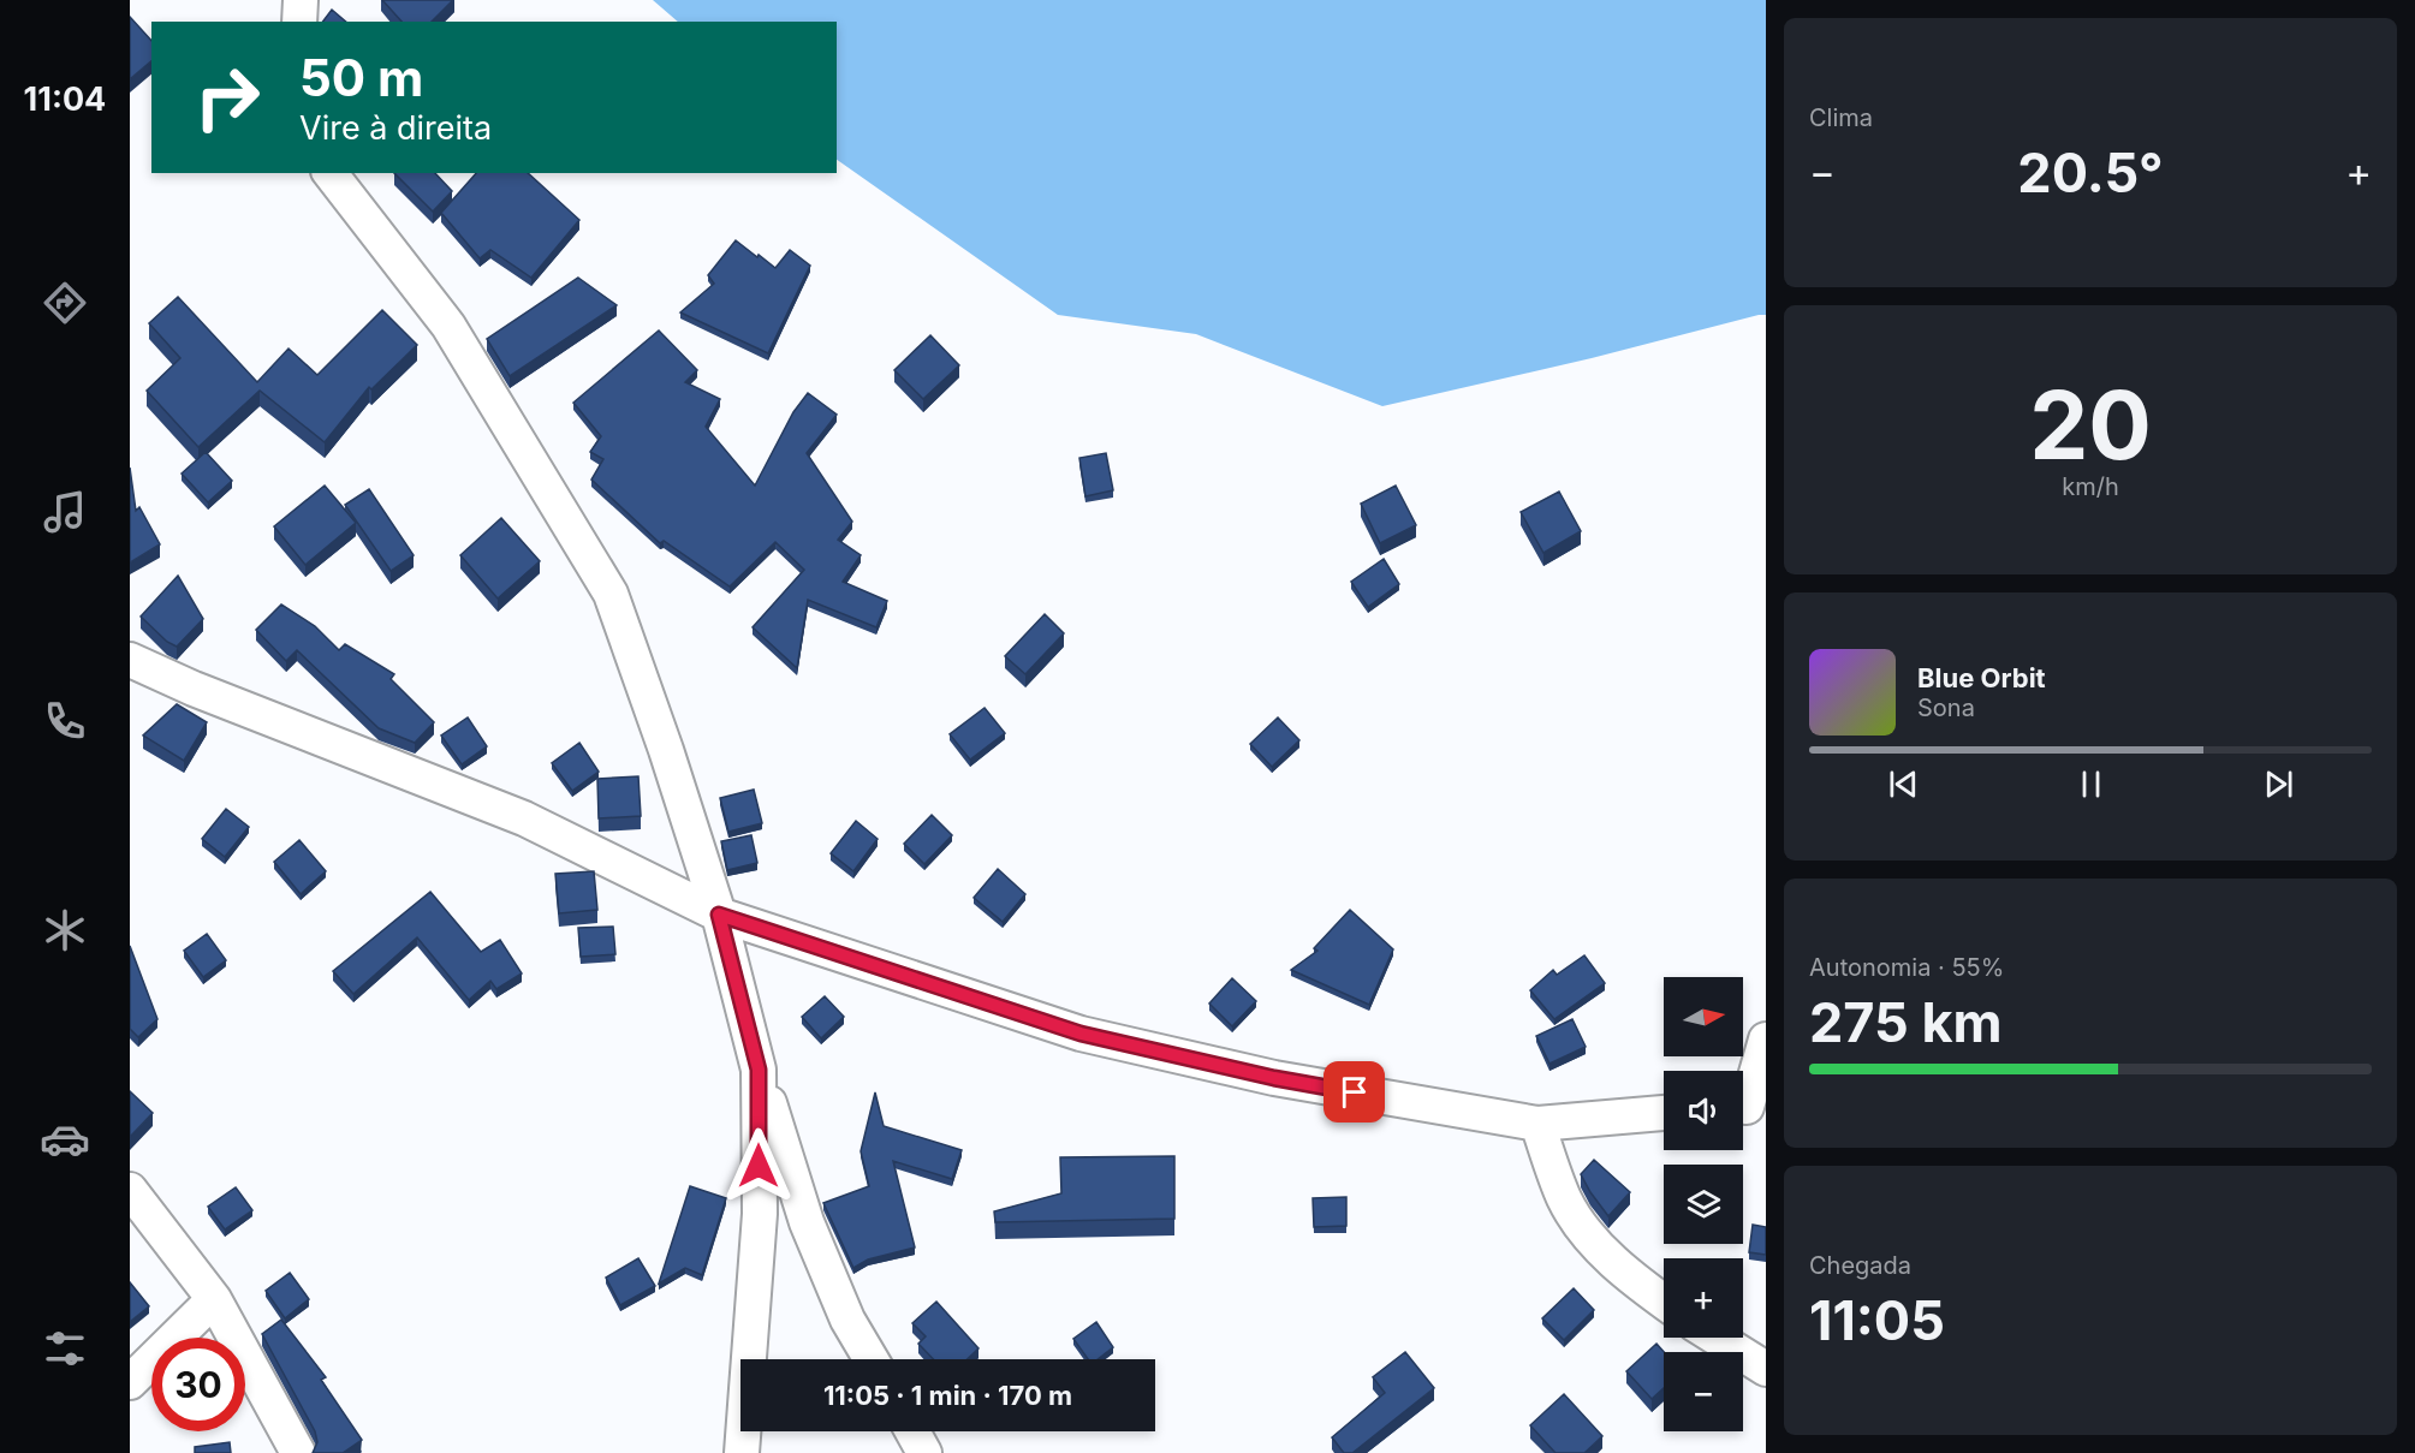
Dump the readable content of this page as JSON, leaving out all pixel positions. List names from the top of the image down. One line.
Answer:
{"north":"right","page":{"tabs":"11:04","tile":["Clima",["20","km/h"],["Autonomia · 55%","275 km"],["Chegada","11:05"]],"turn":["50 m","Vire à direita"],"heat":["−","20.5°","+"],"song":["Blue Orbit","Sona"],"map_buttons":["+","−"],"limit":"30","trip":"11:05 · 1 min · 170 m"}}
